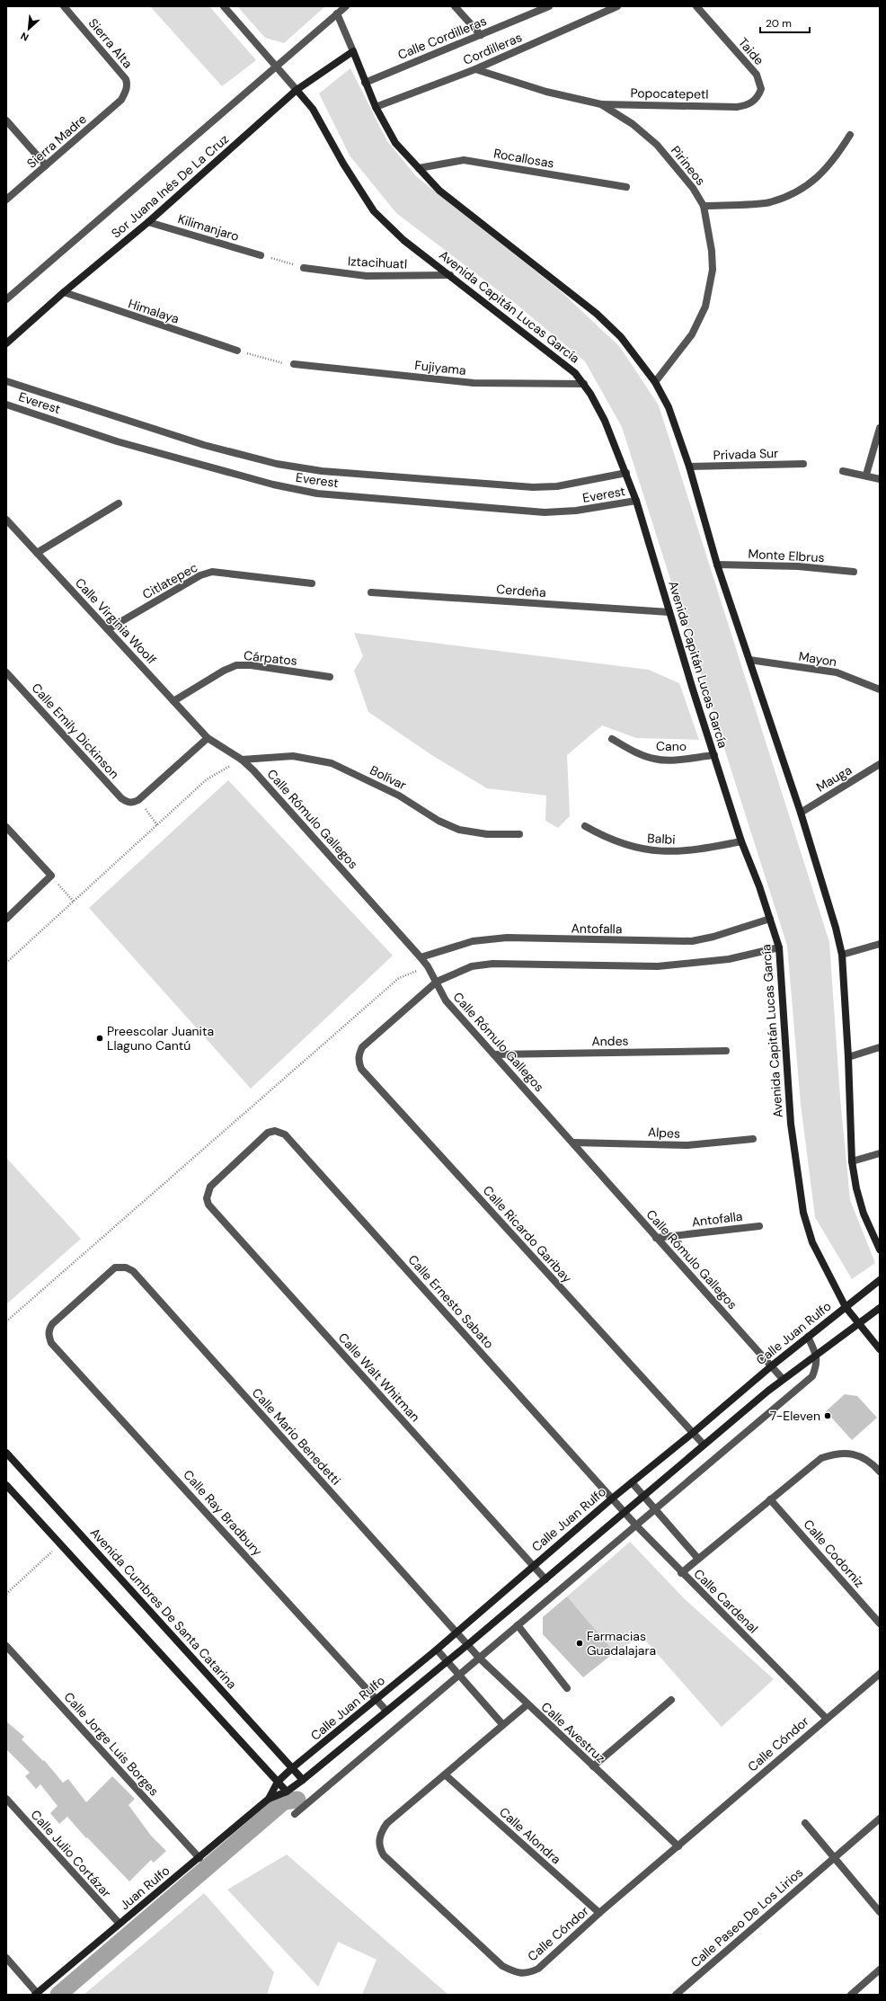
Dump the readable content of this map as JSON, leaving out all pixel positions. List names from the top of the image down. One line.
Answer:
{"streets":{"street":["Calle Cordilleras","Sierra Alta","Cordilleras","Taide","Popocatepetl","Sierra Madre","Rocallosas","Pirineos","Sor Juana Inés De La Cruz","Kilimanjaro","Iztacihuatl","Avenida Capitán Lucas García","Himalaya","Fujiyama","Everest","Privada Sur","Monte Elbrus","Citlatepec","Cerdeña","Calle Virginia Woolf","Cárpatos","Mayon","Calle Emily Dickinson","Cano","Bolívar","Mauga","Calle Rómulo Gallegos","Balbi","Antofalla","Andes","Alpes","Calle Ricardo Garibay","Calle Ernesto Sabato","Calle Juan Rulfo","Calle Walt Whitman","Calle Mario Benedetti","Calle Ray Bradbury","Calle Codorniz","Calle Cardenal","Avenida Cumbres De Santa Catarina","Calle Avestruz","Calle Jorge Luis Borges","Calle Cóndor","Calle Alondra","Calle Julio Cortázar","Juan Rulfo","Calle Paseo De Los Lirios"]},"crossings":[["Sierra Alta","Sierra Madre"],["Cordilleras","Pirineos"],["Taide","Popocatepetl"],["Popocatepetl","Pirineos"],["Sor Juana Inés De La Cruz","Kilimanjaro"],["Sor Juana Inés De La Cruz","Avenida Capitán Lucas García"],["Sor Juana Inés De La Cruz","Himalaya"],["Iztacihuatl","Avenida Capitán Lucas García"],["Avenida Capitán Lucas García","Fujiyama"],["Avenida Capitán Lucas García","Everest"],["Avenida Capitán Lucas García","Cerdeña"],["Avenida Capitán Lucas García","Cano"],["Avenida Capitán Lucas García","Balbi"],["Avenida Capitán Lucas García","Antofalla"],["Avenida Capitán Lucas García","Calle Juan Rulfo"],["Citlatepec","Calle Virginia Woolf"],["Calle Virginia Woolf","Cárpatos"],["Calle Virginia Woolf","Calle Rómulo Gallegos"],["Bolívar","Calle Rómulo Gallegos"],["Calle Rómulo Gallegos","Antofalla"],["Calle Rómulo Gallegos","Andes"],["Calle Rómulo Gallegos","Alpes"],["Calle Rómulo Gallegos","Calle Ricardo Garibay"],["Calle Rómulo Gallegos","Calle Juan Rulfo"],["Calle Ricardo Garibay","Calle Juan Rulfo"],["Calle Ernesto Sabato","Calle Juan Rulfo"],["Calle Ernesto Sabato","Calle Walt Whitman"],["Calle Ernesto Sabato","Calle Cardenal"],["Calle Juan Rulfo","Calle Walt Whitman"],["Calle Juan Rulfo","Calle Mario Benedetti"],["Calle Juan Rulfo","Calle Ray Bradbury"],["Calle Juan Rulfo","Calle Cardenal"],["Calle Juan Rulfo","Avenida Cumbres De Santa Catarina"],["Calle Juan Rulfo","Calle Avestruz"],["Calle Juan Rulfo","Juan Rulfo"],["Calle Mario Benedetti","Calle Ray Bradbury"],["Calle Mario Benedetti","Calle Avestruz"],["Calle Cardenal","Calle Cóndor"],["Calle Avestruz","Calle Cóndor"],["Calle Jorge Luis Borges","Juan Rulfo"],["Calle Cóndor","Calle Alondra"],["Calle Julio Cortázar","Juan Rulfo"]],"places":["Preescolar Juanita Llaguno Cantú","7-Eleven","Farmacias Guadalajara"],"scale_bar":"20 m","north":"bottom left"}
